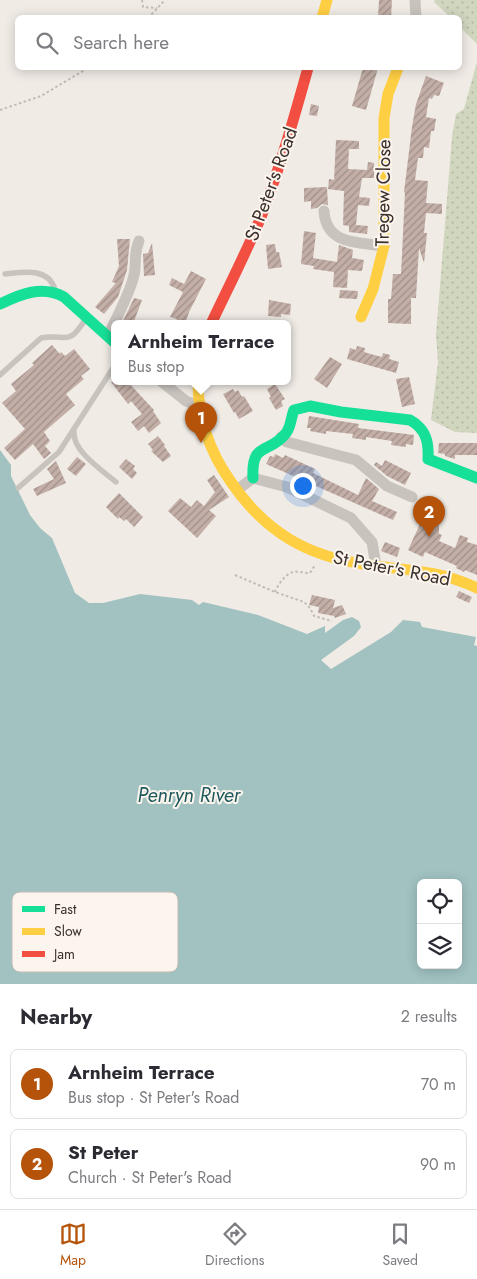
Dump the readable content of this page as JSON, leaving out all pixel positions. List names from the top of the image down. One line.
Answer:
{"streets":{"street":["St Peter's Road","Tregew Close"]},"water":["Penryn River"],"legend":["Fast","Slow","Jam"],"page":{"search":"Search here","popup":["Arnheim Terrace","Bus stop"],"pins":["1","2"],"heading":["Nearby","2 results"],"list":[{"mark":"1","name":"Arnheim Terrace","note":"Bus stop · St Peter's Road","value":"70 m"},{"mark":"2","name":"St Peter","note":"Church · St Peter's Road","value":"90 m"}],"nav":["Map","Directions","Saved"]}}
